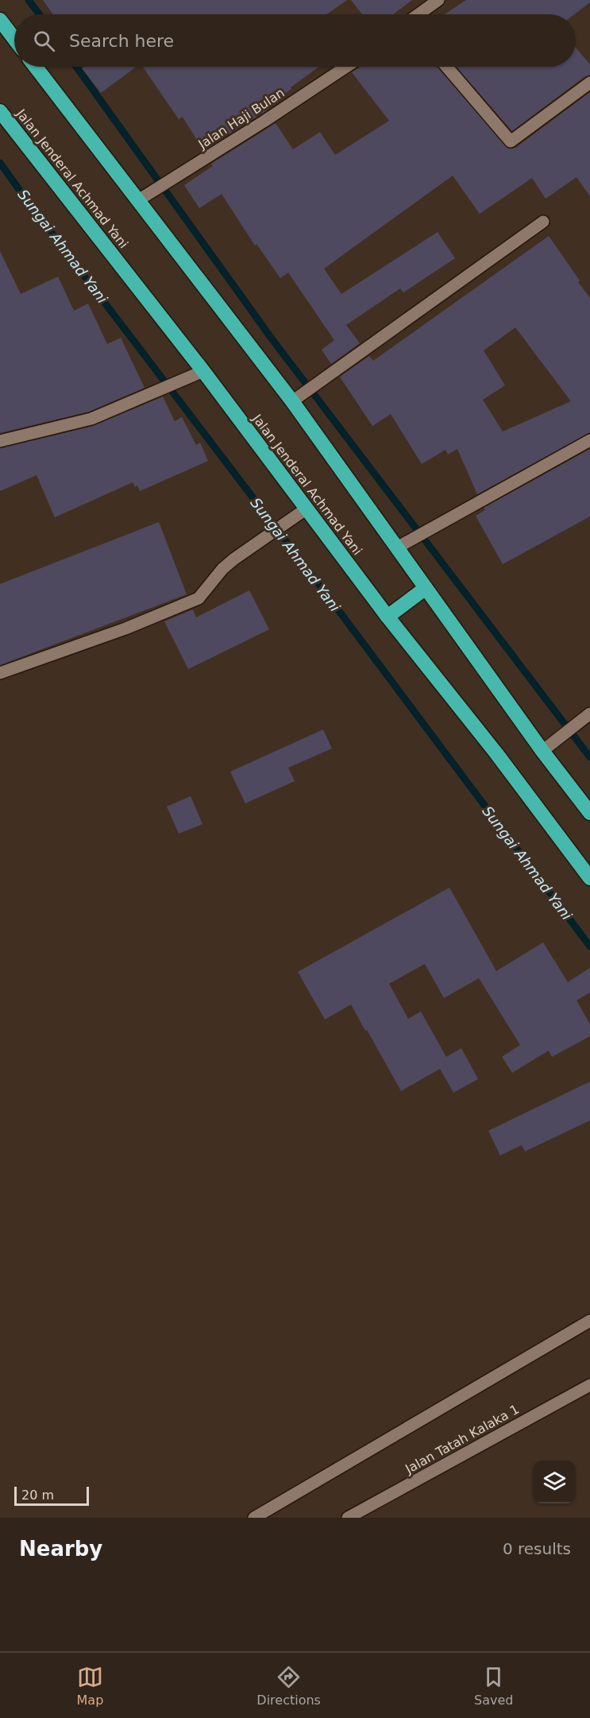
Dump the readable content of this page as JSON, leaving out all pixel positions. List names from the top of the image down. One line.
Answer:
{"streets":{"highway":["Jalan Jenderal Achmad Yani"],"street":["Jalan Haji Bulan","Jalan Tatah Kalaka 1"]},"water":["Sungai Ahmad Yani"],"scale_bar":"20 m","page":{"search":"Search here","scale":"20 m","heading":["Nearby","0 results"],"nav":["Map","Directions","Saved"]}}
